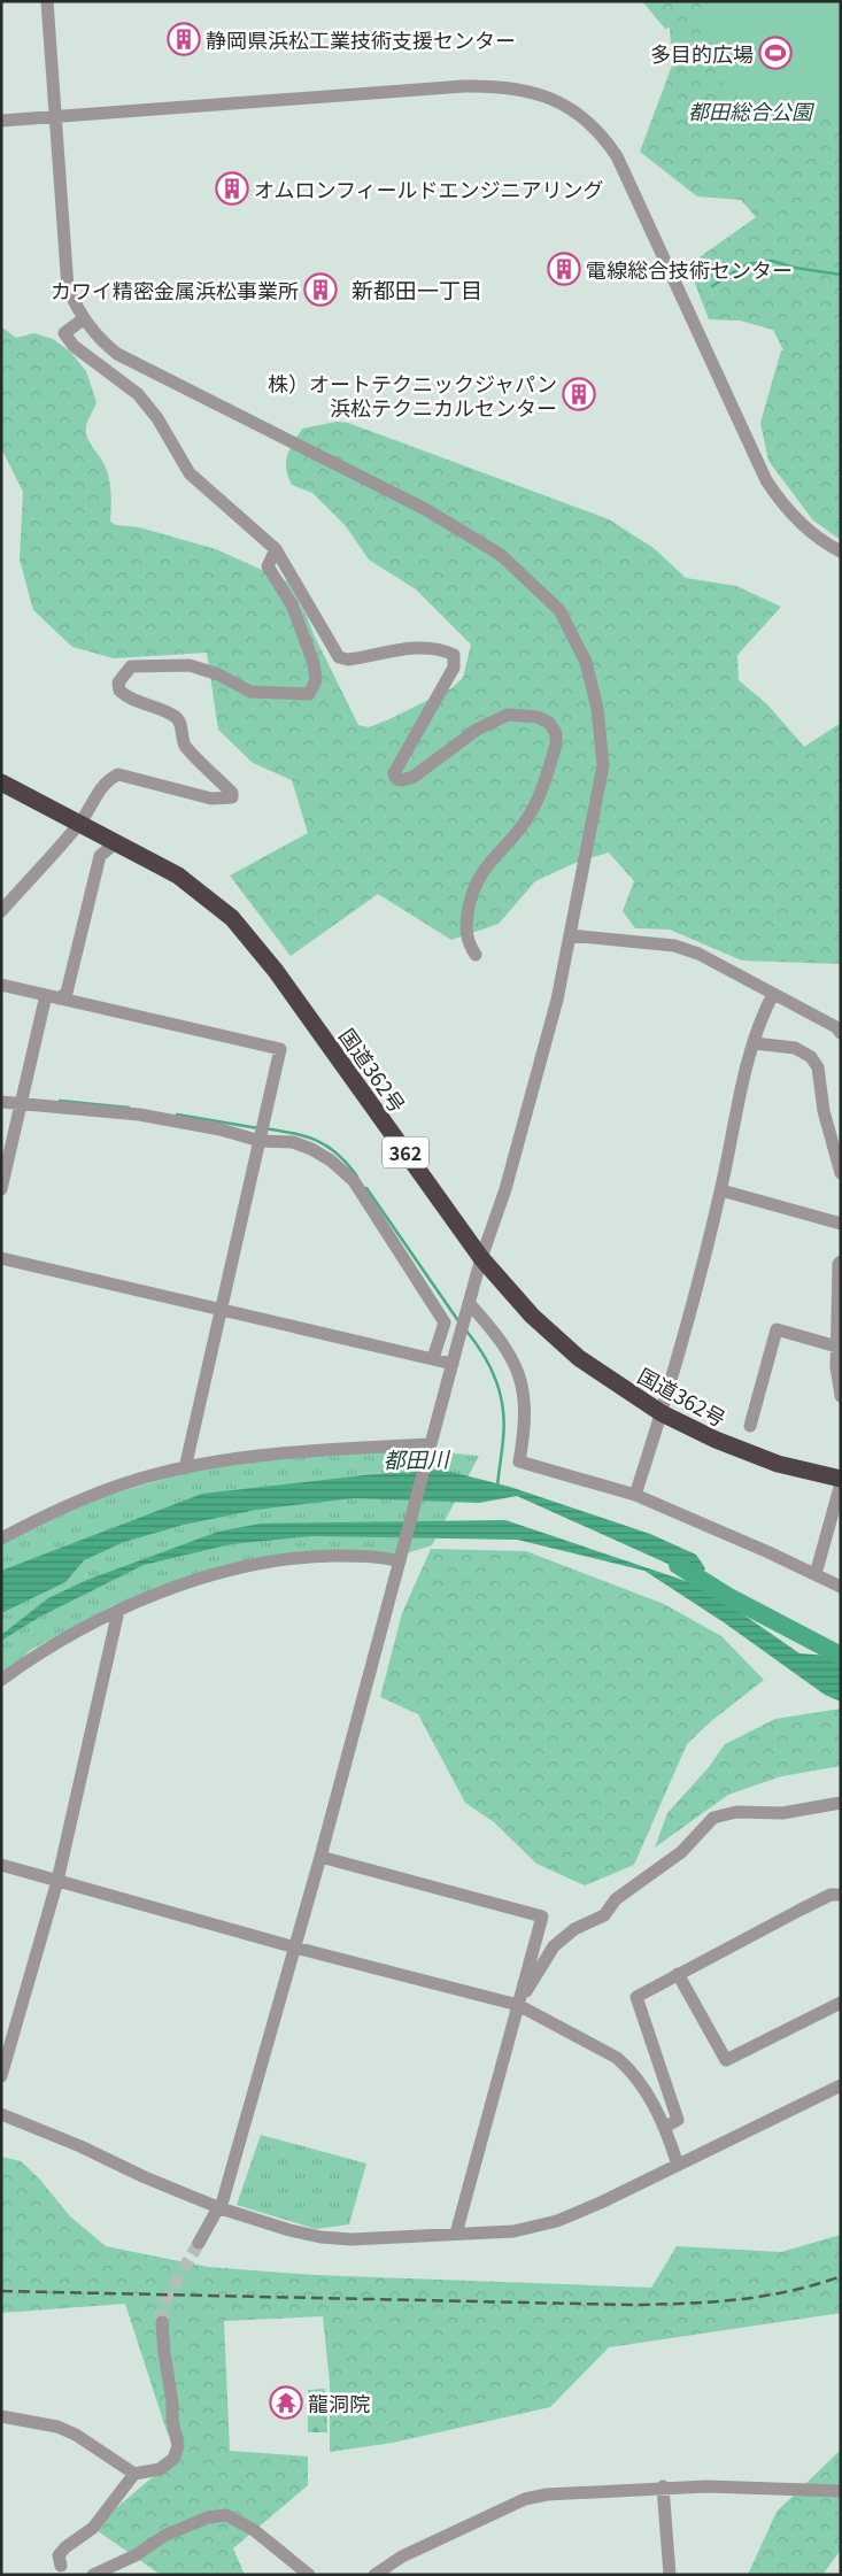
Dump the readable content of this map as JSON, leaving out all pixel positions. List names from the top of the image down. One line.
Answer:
{"streets":{"highway":["国道362号","362"]},"districts":["新都田一丁目"],"water":["都田川"],"parks":["都田総合公園"],"places":{"building":["静岡県浜松工業技術支援センター","オムロンフィールドエンジニアリング","電線総合技術センター","カワイ精密金属浜松事業所","株）オートテクニックジャパン 浜松テクニカルセンター"],"sports":["多目的広場"],"temple":["龍洞院"]}}
